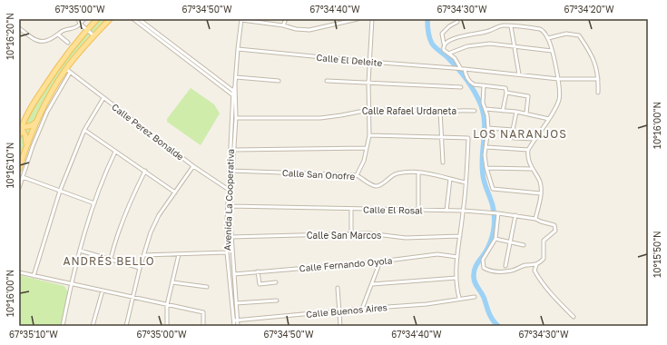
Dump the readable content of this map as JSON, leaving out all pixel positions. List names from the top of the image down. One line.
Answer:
{"streets":{"street":["Calle El Deleite","Calle Rafael Urdaneta","Calle Perez Bonalde","Calle San Onofre","Avenida La Cooperativa","Calle El Rosal","Calle San Marcos","Calle Fernando Oyola","Calle Buenos Aires"]},"crossings":[["Calle El Deleite","Avenida La Cooperativa"],["Calle Rafael Urdaneta","Avenida La Cooperativa"],["Calle Perez Bonalde","Avenida La Cooperativa"],["Calle San Onofre","Avenida La Cooperativa"],["Avenida La Cooperativa","Calle El Rosal"],["Avenida La Cooperativa","Calle San Marcos"],["Avenida La Cooperativa","Calle Fernando Oyola"],["Avenida La Cooperativa","Calle Buenos Aires"]],"districts":["LOS NARANJOS","ANDRÉS BELLO"],"coordinates":["67°35'00\"W","67°34'50\"W","67°34'40\"W","67°34'30\"W","67°34'20\"W","10°16'20\"N","10°16'00\"N","10°16'10\"N","10°15'50\"N","67°35'10\"W"]}
